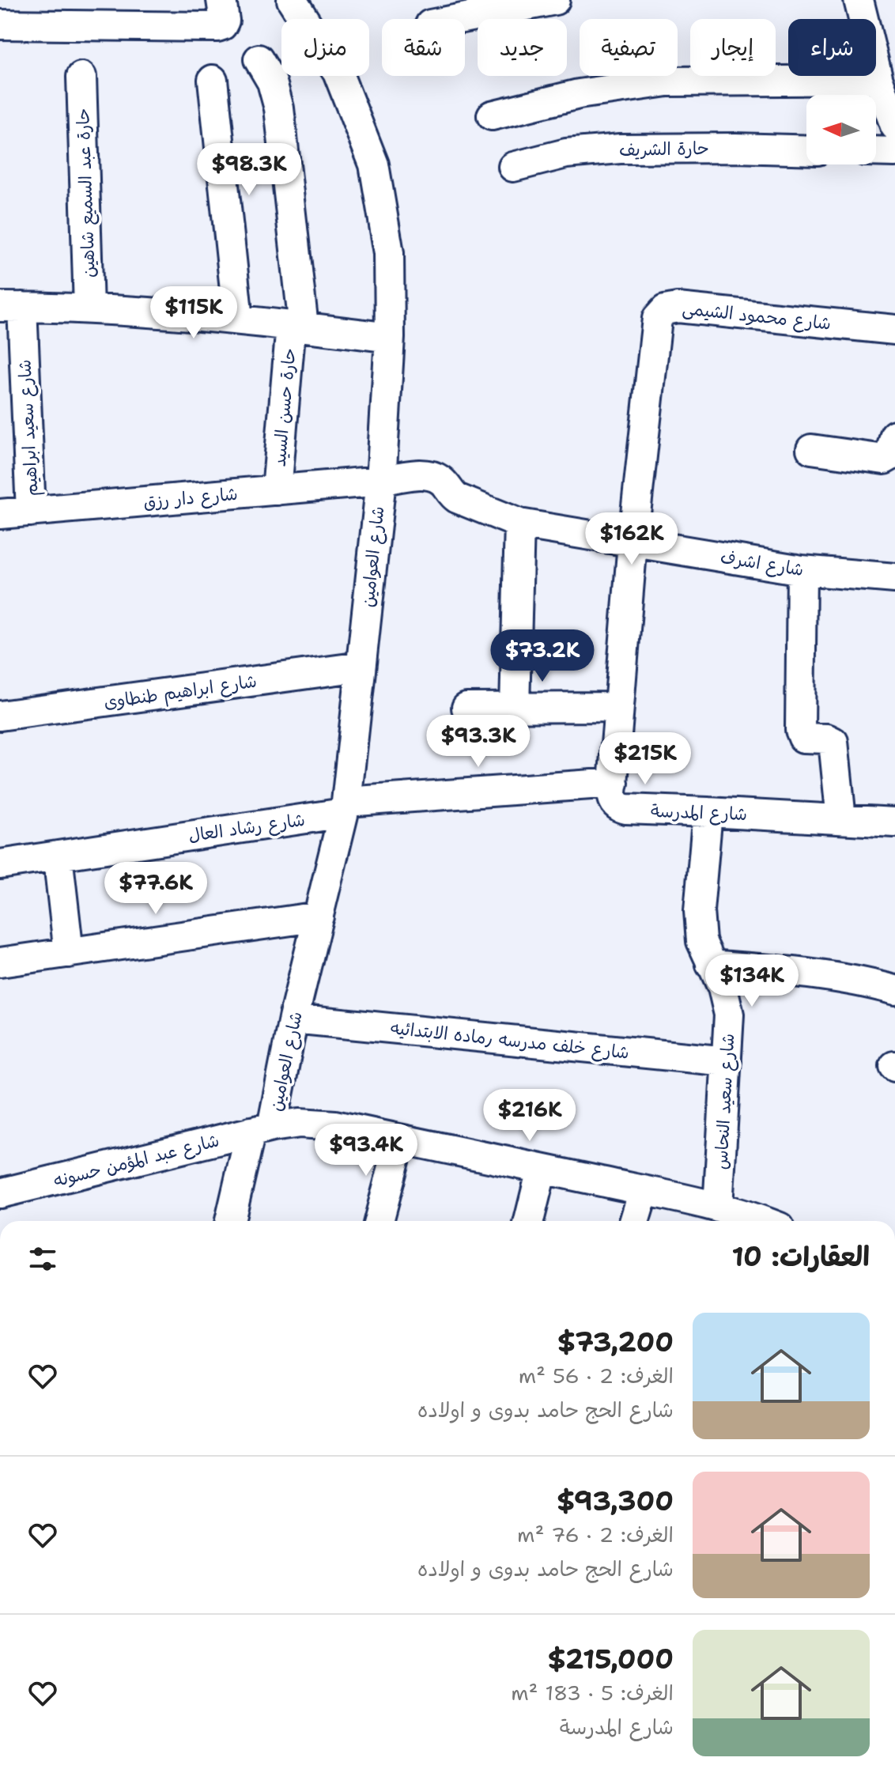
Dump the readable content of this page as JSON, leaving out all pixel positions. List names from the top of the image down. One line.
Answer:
{"streets":{"street":["حارة الشريف","حارة عبد السميع شاهين","شارع محمود الشيمى","حارة حسن السيد","شارع سعيد ابراهيم","شارع دار رزق","شارع العوامين","شارع اشرف","شارع ابراهيم طنطاوى","شارع المدرسة","شارع رشاد العال","شارع خلف مدرسه رماده الابتدائيه","شارع سعيد النحاس","شارع عبد المؤمن حسونه"]},"crossings":[["شارع محمود الشيمى","شارع اشرف"],["شارع محمود الشيمى","شارع المدرسة"],["حارة حسن السيد","شارع دار رزق"],["شارع سعيد ابراهيم","شارع دار رزق"],["شارع دار رزق","شارع العوامين"],["شارع دار رزق","شارع اشرف"],["شارع العوامين","شارع اشرف"],["شارع العوامين","شارع ابراهيم طنطاوى"],["شارع العوامين","شارع رشاد العال"],["شارع العوامين","شارع خلف مدرسه رماده الابتدائيه"],["شارع العوامين","شارع عبد المؤمن حسونه"],["شارع اشرف","شارع المدرسة"],["شارع المدرسة","شارع رشاد العال"],["شارع المدرسة","شارع سعيد النحاس"],["شارع خلف مدرسه رماده الابتدائيه","شارع سعيد النحاس"],["شارع سعيد النحاس","شارع عبد المؤمن حسونه"]],"north":"left","page":{"chip":["شراء","إيجار","تصفية","جديد","شقة","منزل"],"price":["$98.3K","$115K","$162K","$73.2K","$93.3K","$215K","$77.6K","$134K","$216K","$93.4K"],"heading":"العقارات: 10","list":[{"name":"$73,200","note":"الغرف: 2 · 56 m² · شارع الحج حامد بدوى و اولاده"},{"name":"$93,300","note":"الغرف: 2 · 76 m² · شارع الحج حامد بدوى و اولاده"},{"name":"$215,000","note":"الغرف: 5 · 183 m² · شارع المدرسة"}]}}
